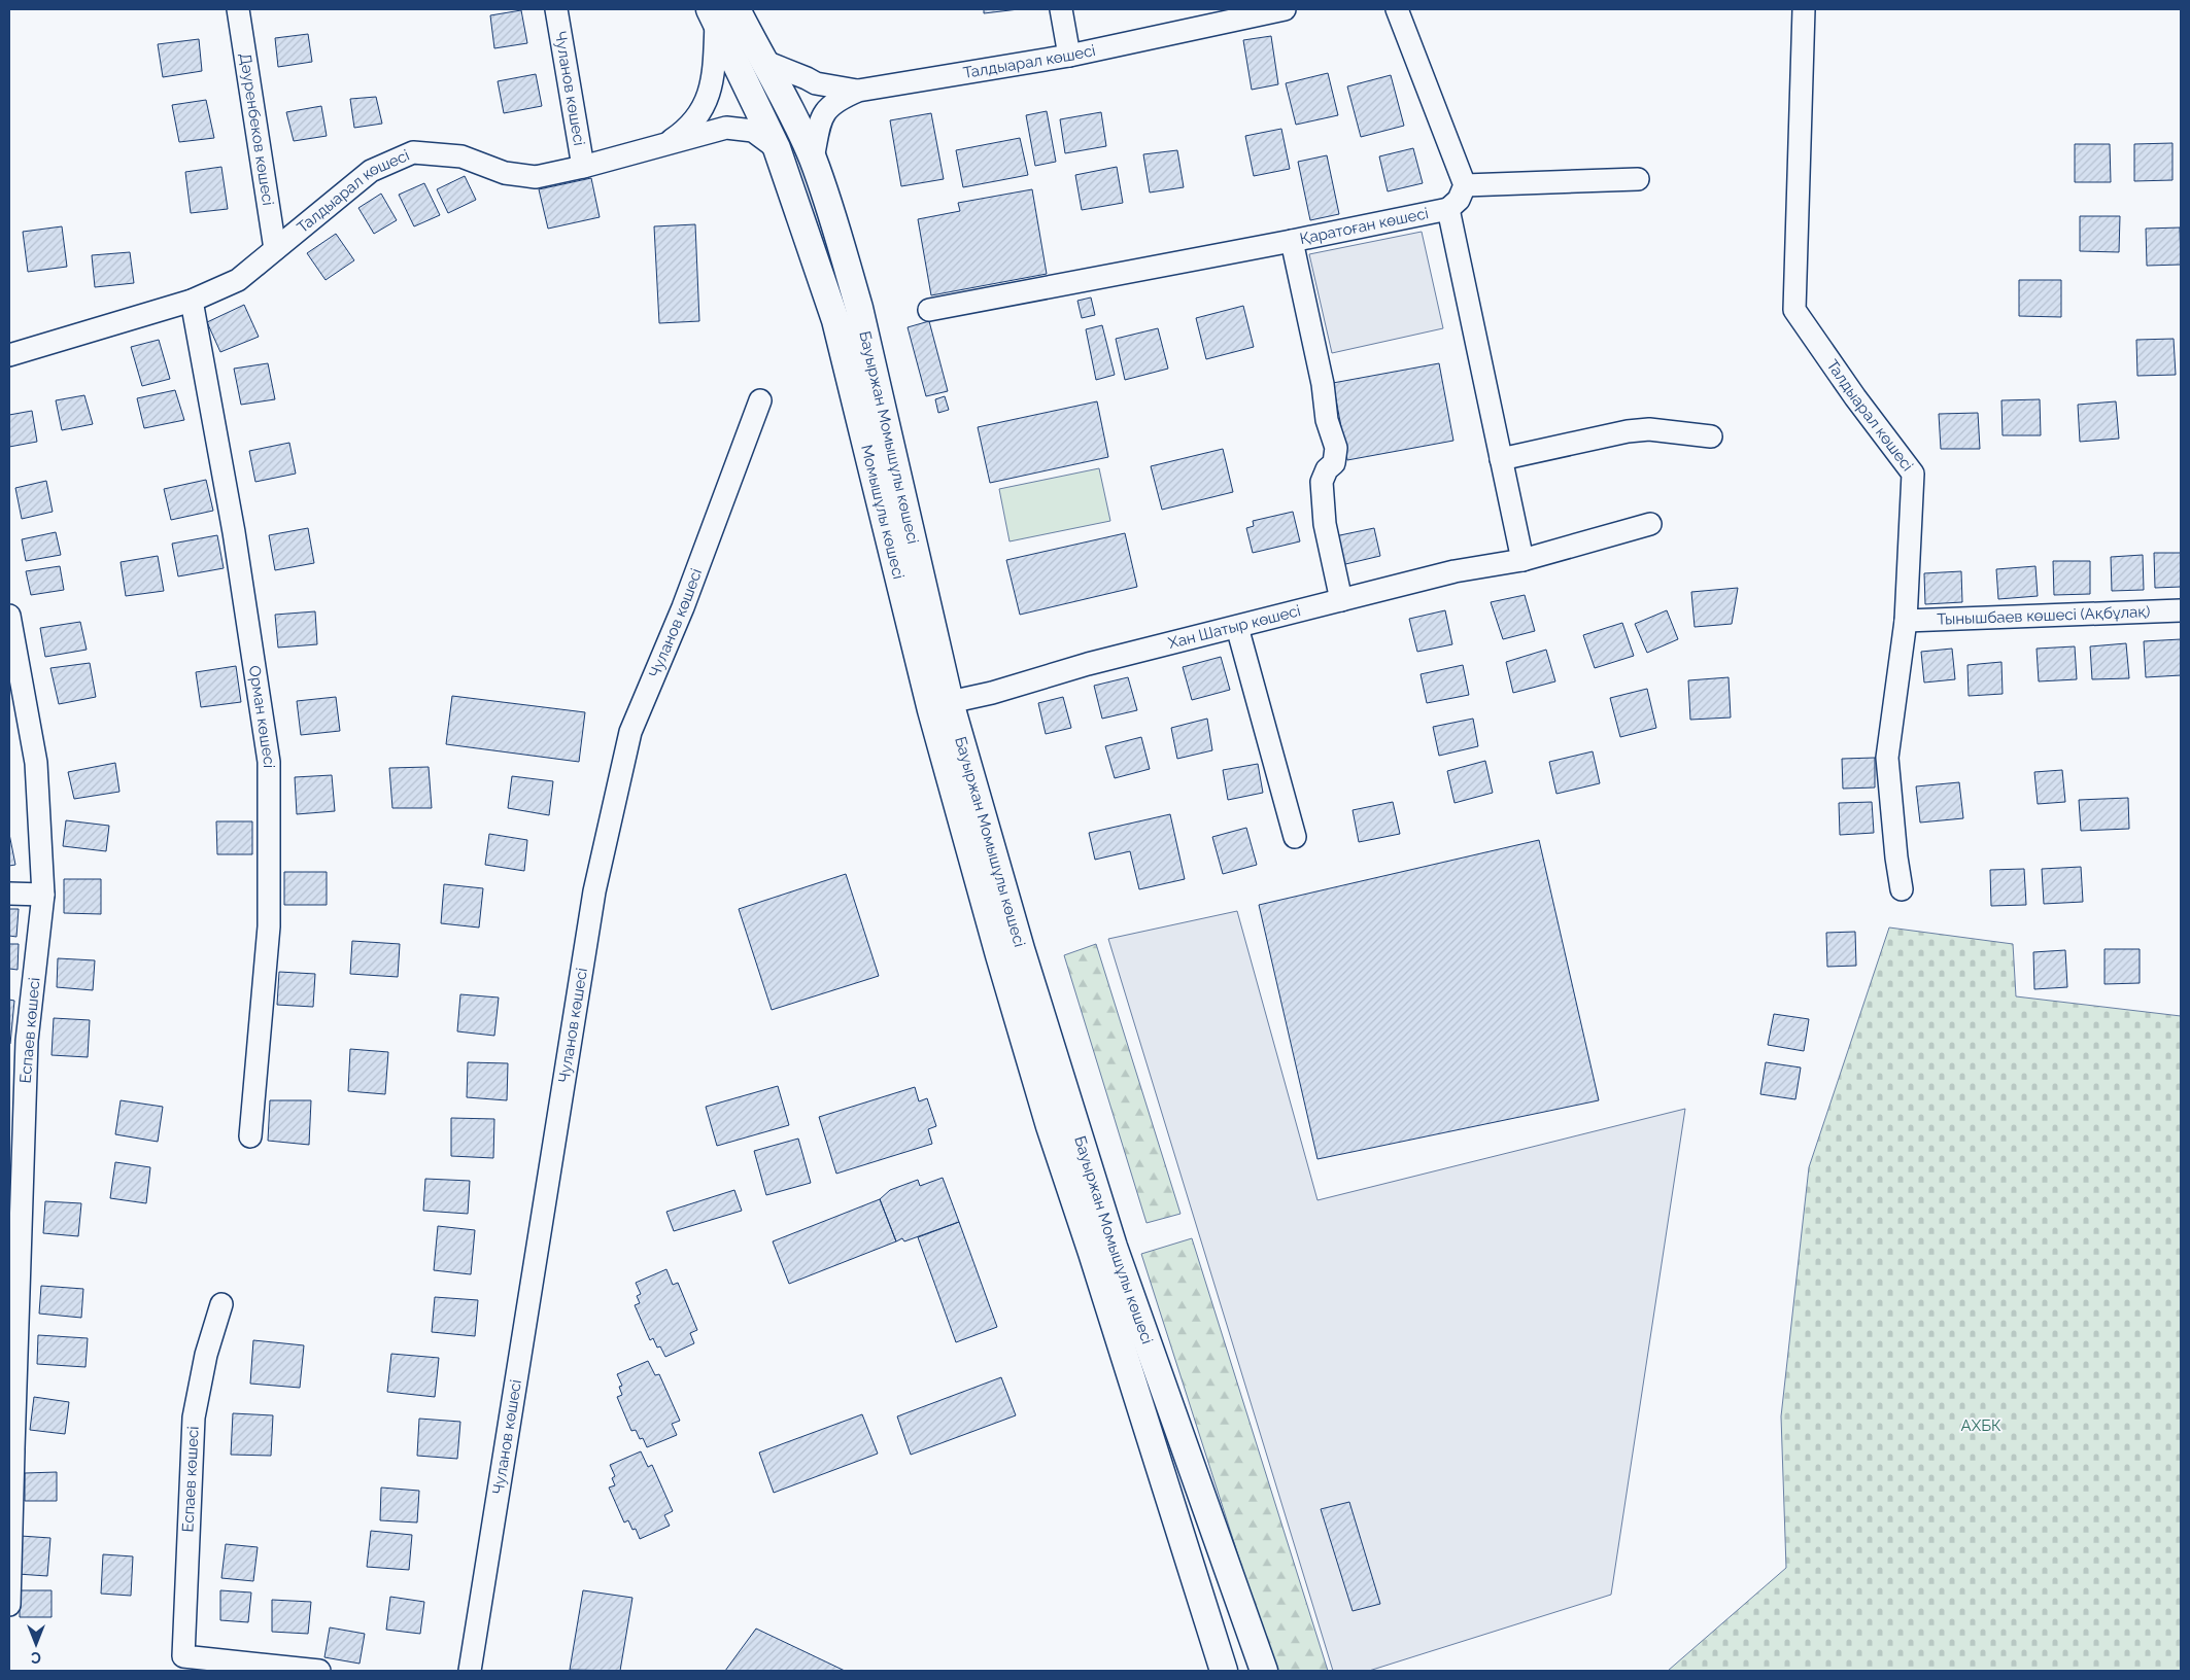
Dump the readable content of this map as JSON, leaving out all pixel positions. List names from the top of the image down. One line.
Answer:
{"streets":{"main road":["Бауыржан Момышұлы көшесі","Момышұлы көшесі"],"street":["Талдыарал көшесі","Чуланов көшесі","Дәуренбеков көшесі","Қаратоған көшесі","Тынышбаев көшесі (Ақбұлақ)","Хан Шатыр көшесі","Орман көшесі","Еспаев көшесі"]},"crossings":[["Талдыарал көшесі","Чуланов көшесі"],["Талдыарал көшесі","Дәуренбеков көшесі"],["Талдыарал көшесі","Бауыржан Момышұлы көшесі"],["Талдыарал көшесі","Момышұлы көшесі"],["Талдыарал көшесі","Тынышбаев көшесі (Ақбұлақ)"],["Талдыарал көшесі","Орман көшесі"],["Қаратоған көшесі","Хан Шатыр көшесі"],["Бауыржан Момышұлы көшесі","Момышұлы көшесі"],["Бауыржан Момышұлы көшесі","Хан Шатыр көшесі"]],"parks":["АХБК"],"north":"bottom"}
